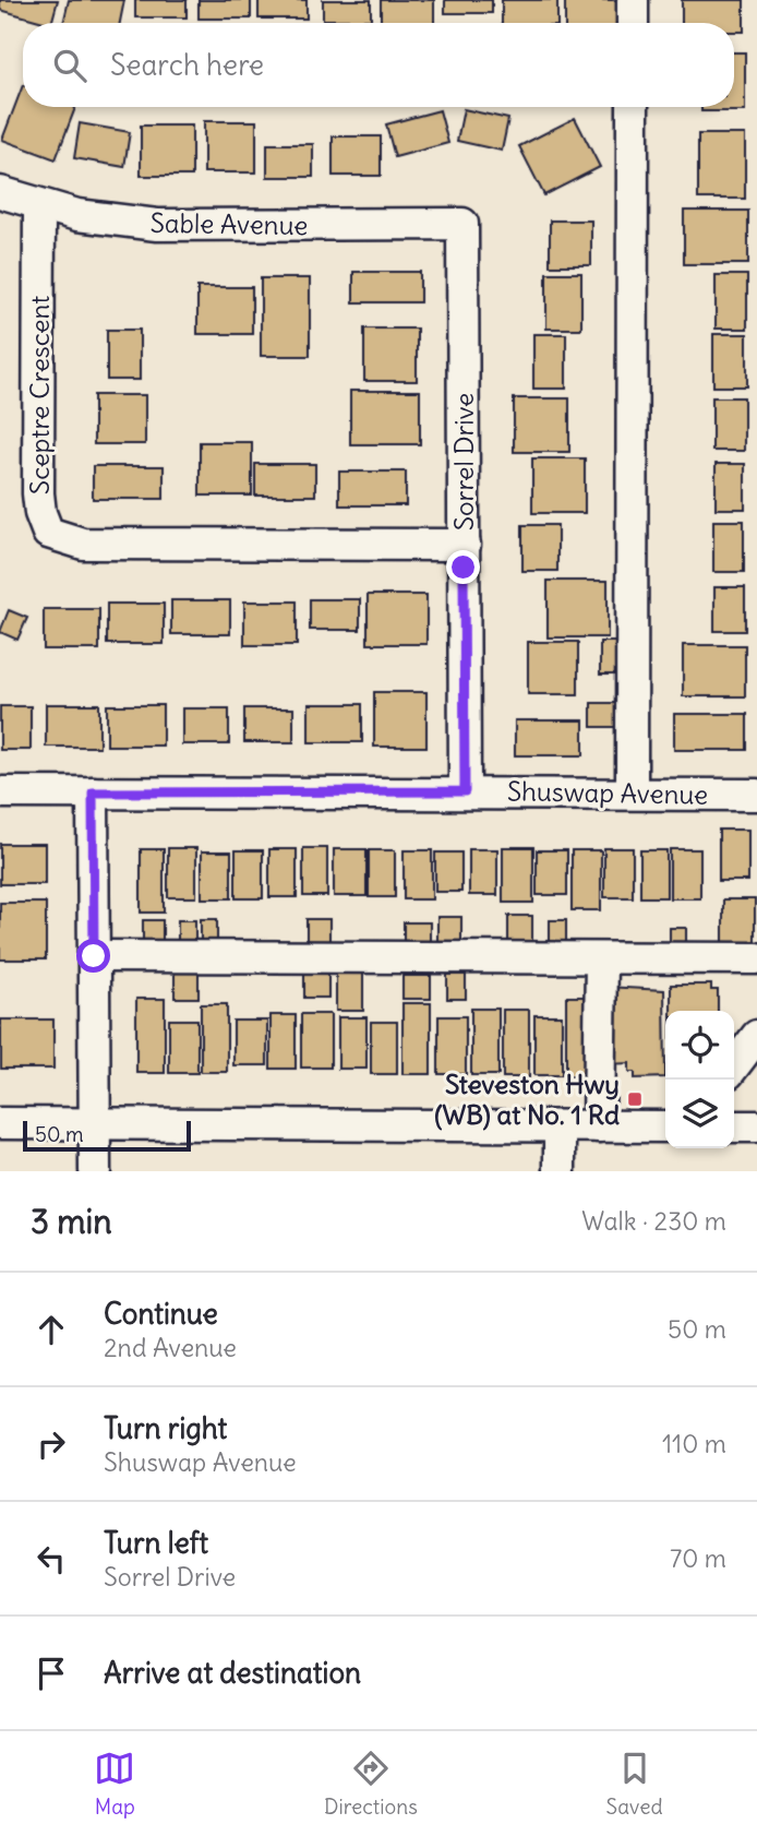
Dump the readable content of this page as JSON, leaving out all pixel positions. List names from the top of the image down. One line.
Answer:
{"streets":{"street":["Sable Avenue","Sceptre Crescent","Sorrel Drive","Shuswap Avenue"]},"crossings":[["Sable Avenue","Sceptre Crescent"],["Sable Avenue","Sorrel Drive"],["Sceptre Crescent","Sorrel Drive"],["Sorrel Drive","Shuswap Avenue"]],"places":{"transit":["Steveston Hwy (WB) at No. 1 Rd"]},"scale_bar":"50 m","page":{"search":"Search here","scale":"50 m","heading":["3 min","Walk · 230 m"],"list":[["Continue","2nd Avenue","50 m"],["Turn right","Shuswap Avenue","110 m"],["Turn left","Sorrel Drive","70 m"],"Arrive at destination"],"nav":["Map","Directions","Saved"]}}
